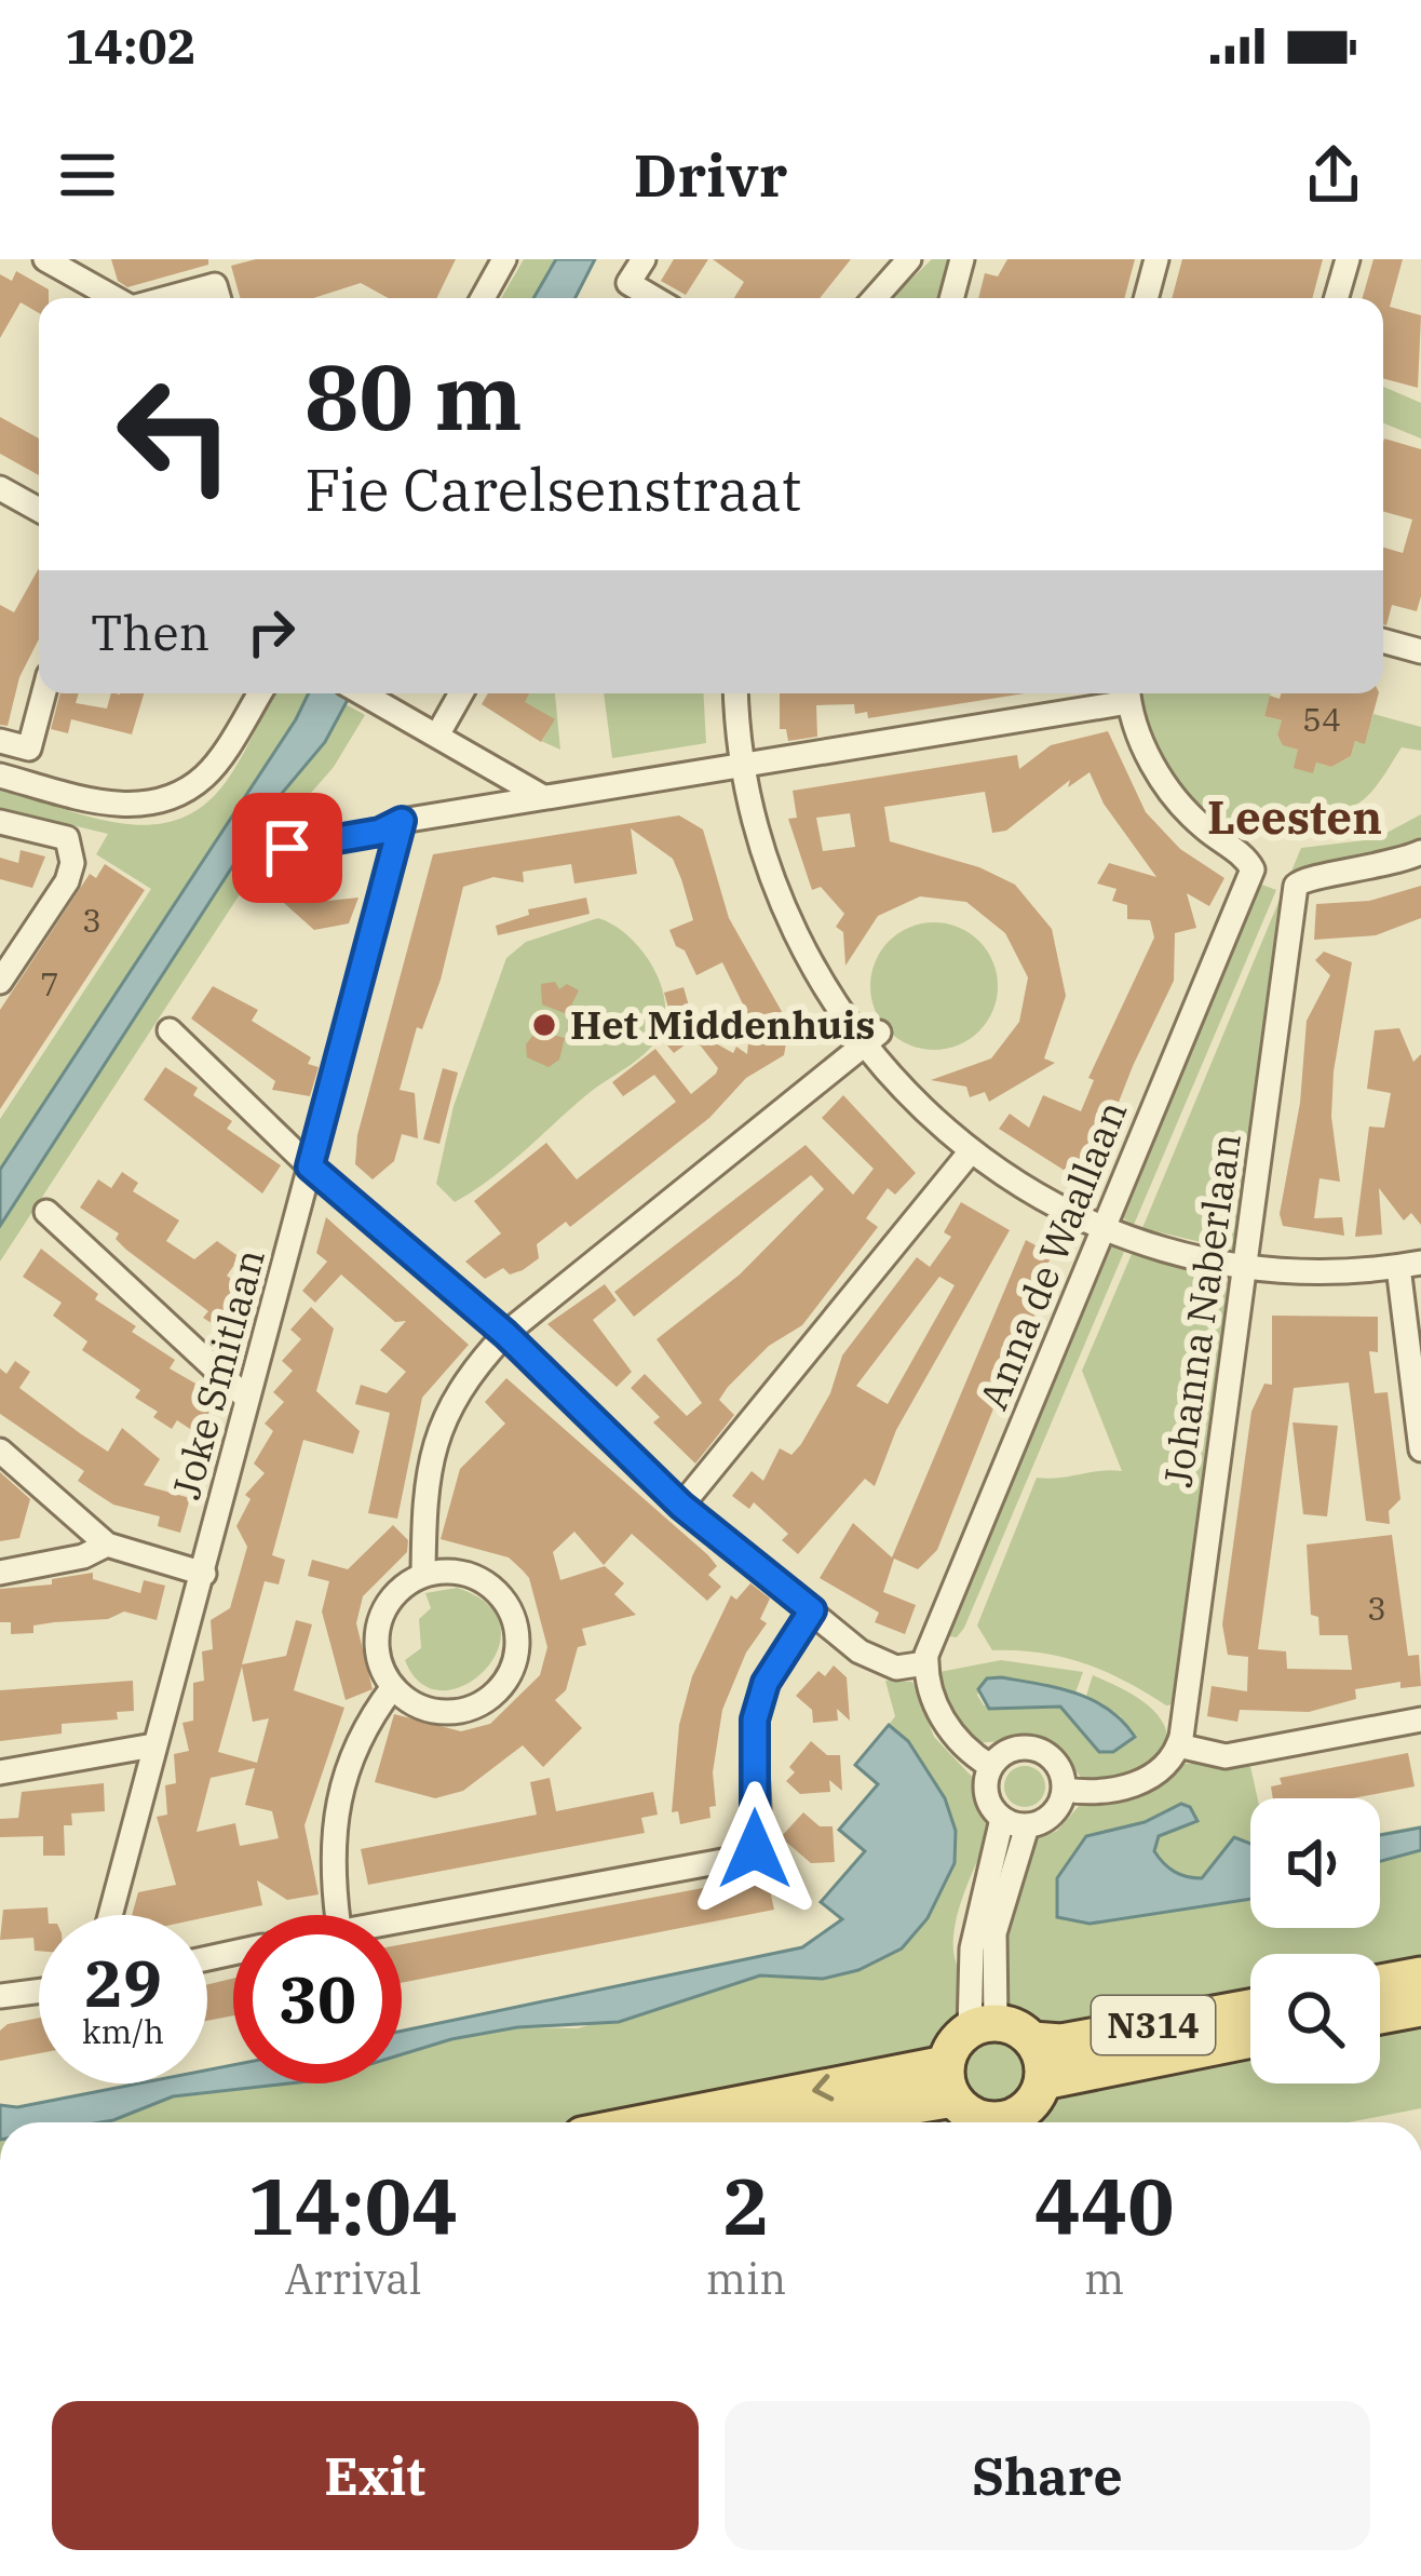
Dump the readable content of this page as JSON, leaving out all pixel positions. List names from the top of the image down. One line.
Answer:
{"streets":{"main road":["N314"],"street":["Anna de Waallaan","Johanna Naberlaan","Joke Smitlaan"]},"districts":["Leesten"],"places":["Het Middenhuis"],"house_numbers":["54","3","7","3"],"page":{"status":"14:02","header":"Drivr","turn":["80 m","Fie Carelsenstraat"],"then":"Then","speed":"29 km/h","limit":"30","eta":["14:04","Arrival","2","min","440","m"],"buttons":["Exit","Share"]}}
